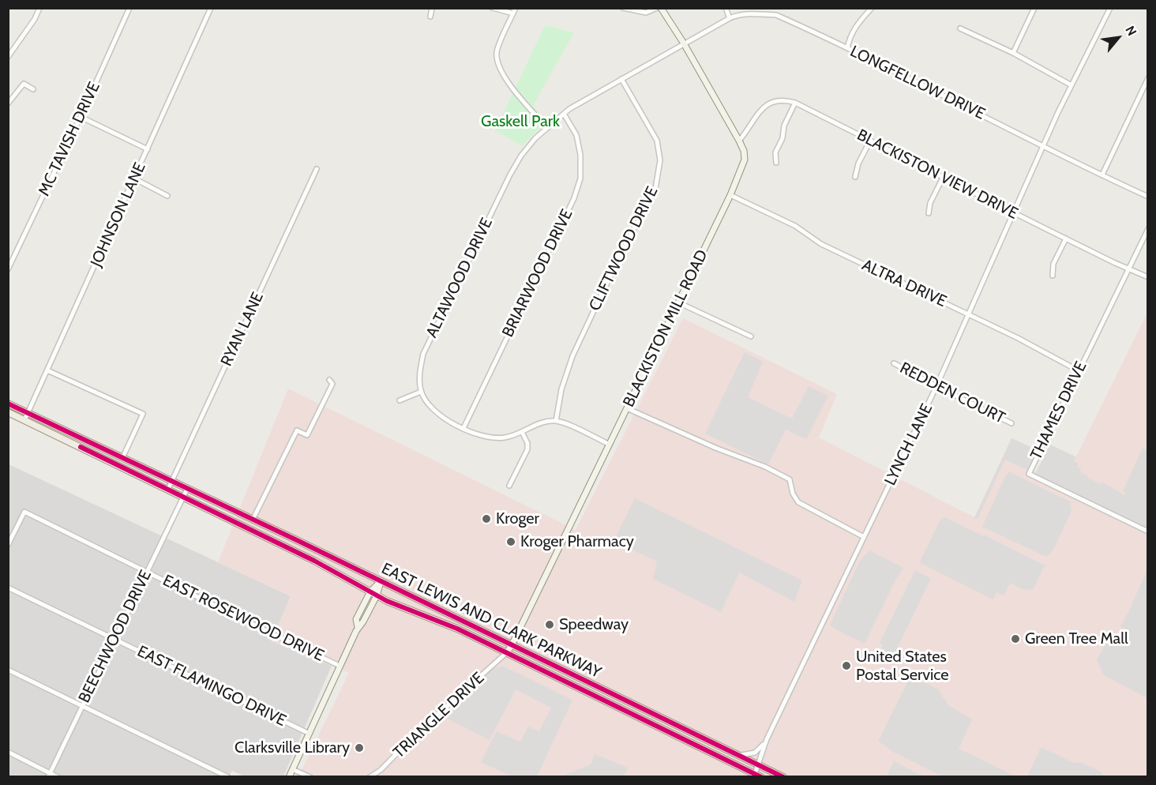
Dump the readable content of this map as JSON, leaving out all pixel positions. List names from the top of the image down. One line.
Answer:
{"streets":{"main road":["BLACKISTON MILL ROAD","EAST LEWIS AND CLARK PARKWAY"],"street":["LONGFELLOW DRIVE","MC TAVISH DRIVE","BLACKISTON VIEW DRIVE","JOHNSON LANE","CLIFTWOOD DRIVE","BRIARWOOD DRIVE","ALTAWOOD DRIVE","ALTRA DRIVE","RYAN LANE","REDDEN COURT","THAMES DRIVE","LYNCH LANE","EAST ROSEWOOD DRIVE","BEECHWOOD DRIVE","EAST FLAMINGO DRIVE","TRIANGLE DRIVE"]},"crossings":[["LONGFELLOW DRIVE","ALTAWOOD DRIVE"],["LONGFELLOW DRIVE","BLACKISTON MILL ROAD"],["LONGFELLOW DRIVE","LYNCH LANE"],["BLACKISTON VIEW DRIVE","BLACKISTON MILL ROAD"],["BLACKISTON VIEW DRIVE","THAMES DRIVE"],["BLACKISTON VIEW DRIVE","LYNCH LANE"],["JOHNSON LANE","EAST LEWIS AND CLARK PARKWAY"],["CLIFTWOOD DRIVE","ALTAWOOD DRIVE"],["BRIARWOOD DRIVE","ALTAWOOD DRIVE"],["ALTAWOOD DRIVE","BLACKISTON MILL ROAD"],["ALTRA DRIVE","BLACKISTON MILL ROAD"],["ALTRA DRIVE","THAMES DRIVE"],["ALTRA DRIVE","LYNCH LANE"],["BLACKISTON MILL ROAD","EAST LEWIS AND CLARK PARKWAY"],["BLACKISTON MILL ROAD","TRIANGLE DRIVE"],["RYAN LANE","EAST LEWIS AND CLARK PARKWAY"],["REDDEN COURT","LYNCH LANE"],["LYNCH LANE","EAST LEWIS AND CLARK PARKWAY"],["EAST ROSEWOOD DRIVE","BEECHWOOD DRIVE"],["EAST LEWIS AND CLARK PARKWAY","BEECHWOOD DRIVE"],["EAST LEWIS AND CLARK PARKWAY","TRIANGLE DRIVE"],["BEECHWOOD DRIVE","EAST FLAMINGO DRIVE"]],"parks":["Gaskell Park"],"places":["Kroger","Kroger Pharmacy","Speedway","Green Tree Mall","United States Postal Service","Clarksville Library"],"north":"top right"}
